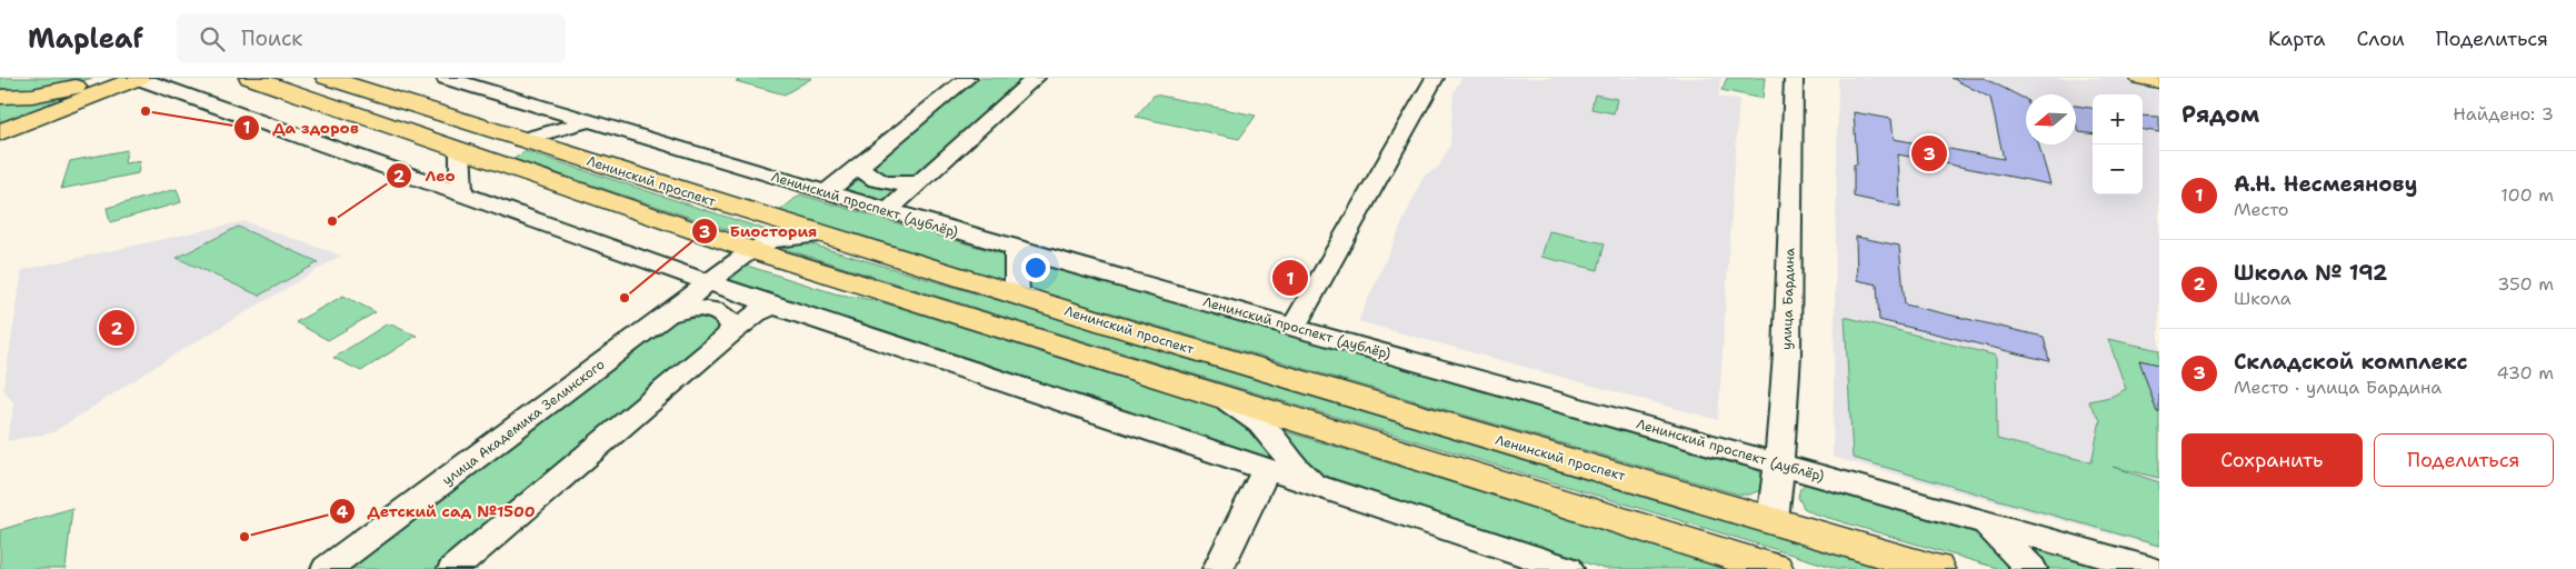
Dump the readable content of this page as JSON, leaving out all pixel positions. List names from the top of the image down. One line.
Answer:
{"streets":{"main road":["Ленинский проспект"],"street":["Ленинский проспект (дублёр)","улица Бардина","улица Академика Зелинского"]},"crossings":[["Ленинский проспект","улица Бардина"],["Ленинский проспект","улица Академика Зелинского"],["Ленинский проспект (дублёр)","улица Бардина"]],"places":["Да здоров","Лео","Биостория","Детский сад №1500"],"north":"left","page":{"header":"Mapleaf","search":"Поиск","nav":["Карта","Слои","Поделиться"],"heading":["Рядом","Найдено: 3"],"map_buttons":["+","−"],"pins":["3","1","2"],"list":[{"mark":"1","name":"А.Н. Несмеянову","note":"Место","value":"100 m"},{"mark":"2","name":"Школа № 192","note":"Школа","value":"350 m"},{"mark":"3","name":"Складской комплекс","note":"Место · улица Бардина","value":"430 m"}],"buttons":["Сохранить","Поделиться"]}}
